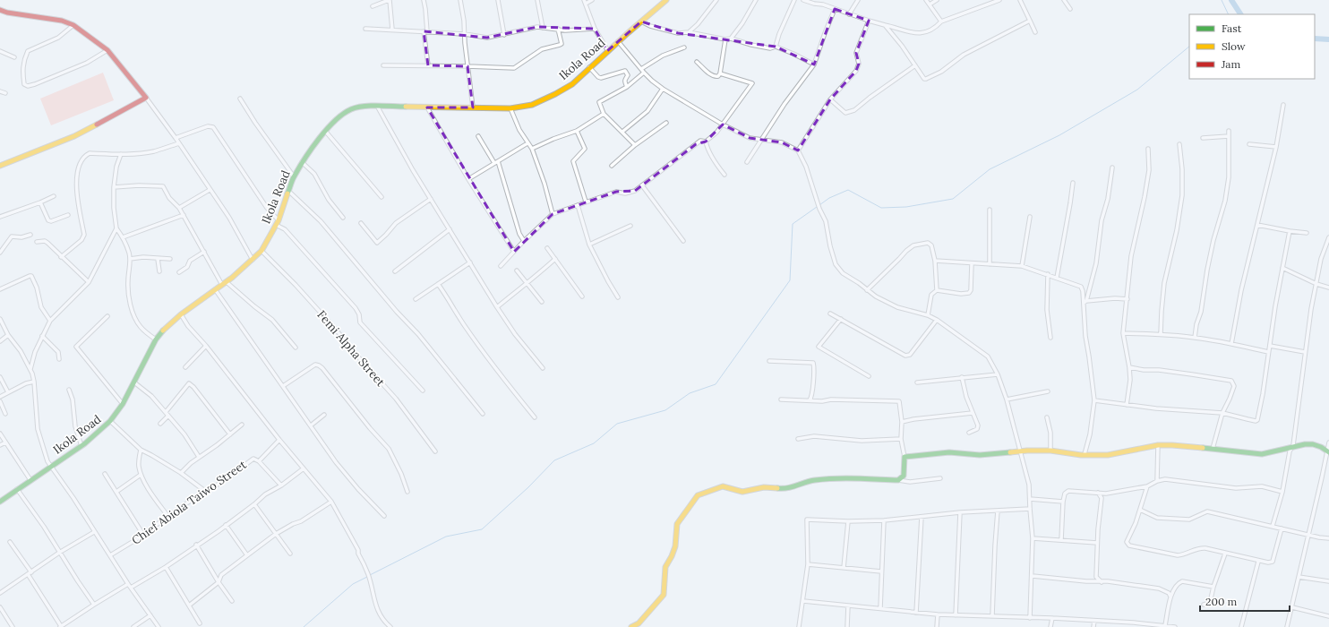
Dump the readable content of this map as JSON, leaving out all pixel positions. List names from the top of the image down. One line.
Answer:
{"streets":{"street":["Ikola Road","Femi Alpha Street","Chief Abiola Taiwo Street"]},"crossings":[["Ikola Road","Femi Alpha Street"]],"legend":["Fast","Slow","Jam"],"scale_bar":"200 m"}
